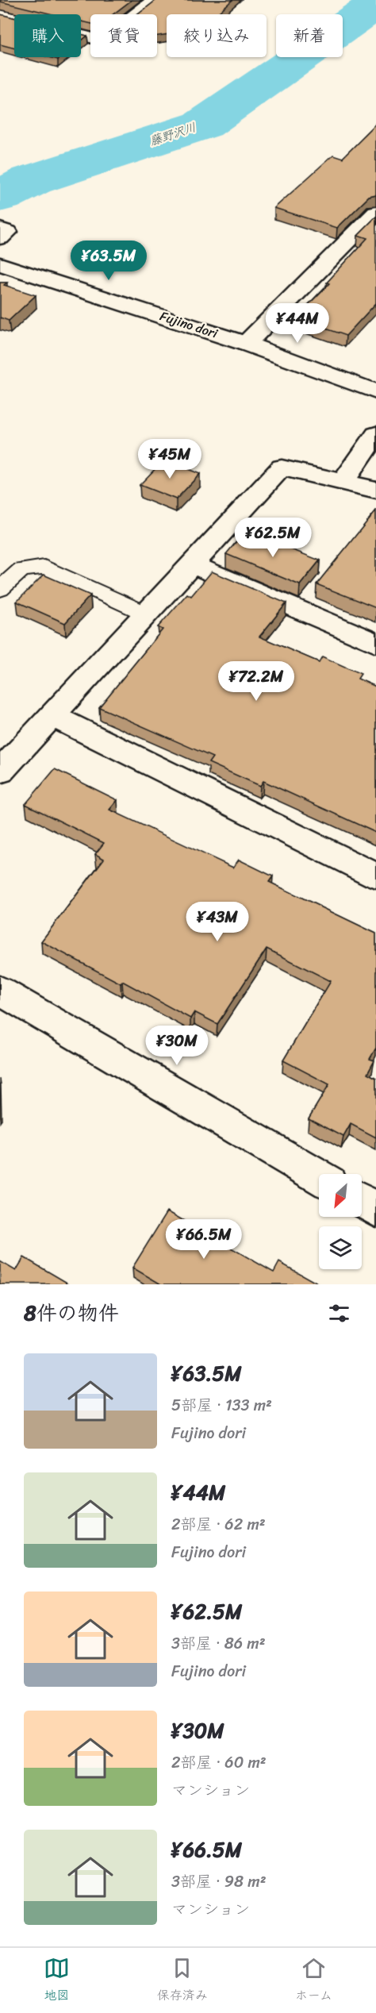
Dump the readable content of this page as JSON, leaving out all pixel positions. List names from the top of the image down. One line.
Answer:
{"streets":{"street":["Fujino dori"]},"water":["藤野沢川"],"north":"bottom left","page":{"chip":["購入","賃貸","絞り込み","新着"],"price":["¥63.5M","¥44M","¥45M","¥62.5M","¥72.2M","¥43M","¥30M","¥66.5M"],"heading":"8件の物件","list":[{"name":"¥63.5M","note":"5部屋 · 133 m² · Fujino dori"},{"name":"¥44M","note":"2部屋 · 62 m² · Fujino dori"},{"name":"¥62.5M","note":"3部屋 · 86 m² · Fujino dori"},{"name":"¥30M","note":"2部屋 · 60 m² · マンション"},{"name":"¥66.5M","note":"3部屋 · 98 m² · マンション"}],"tabs":["地図","保存済み","ホーム"]}}
